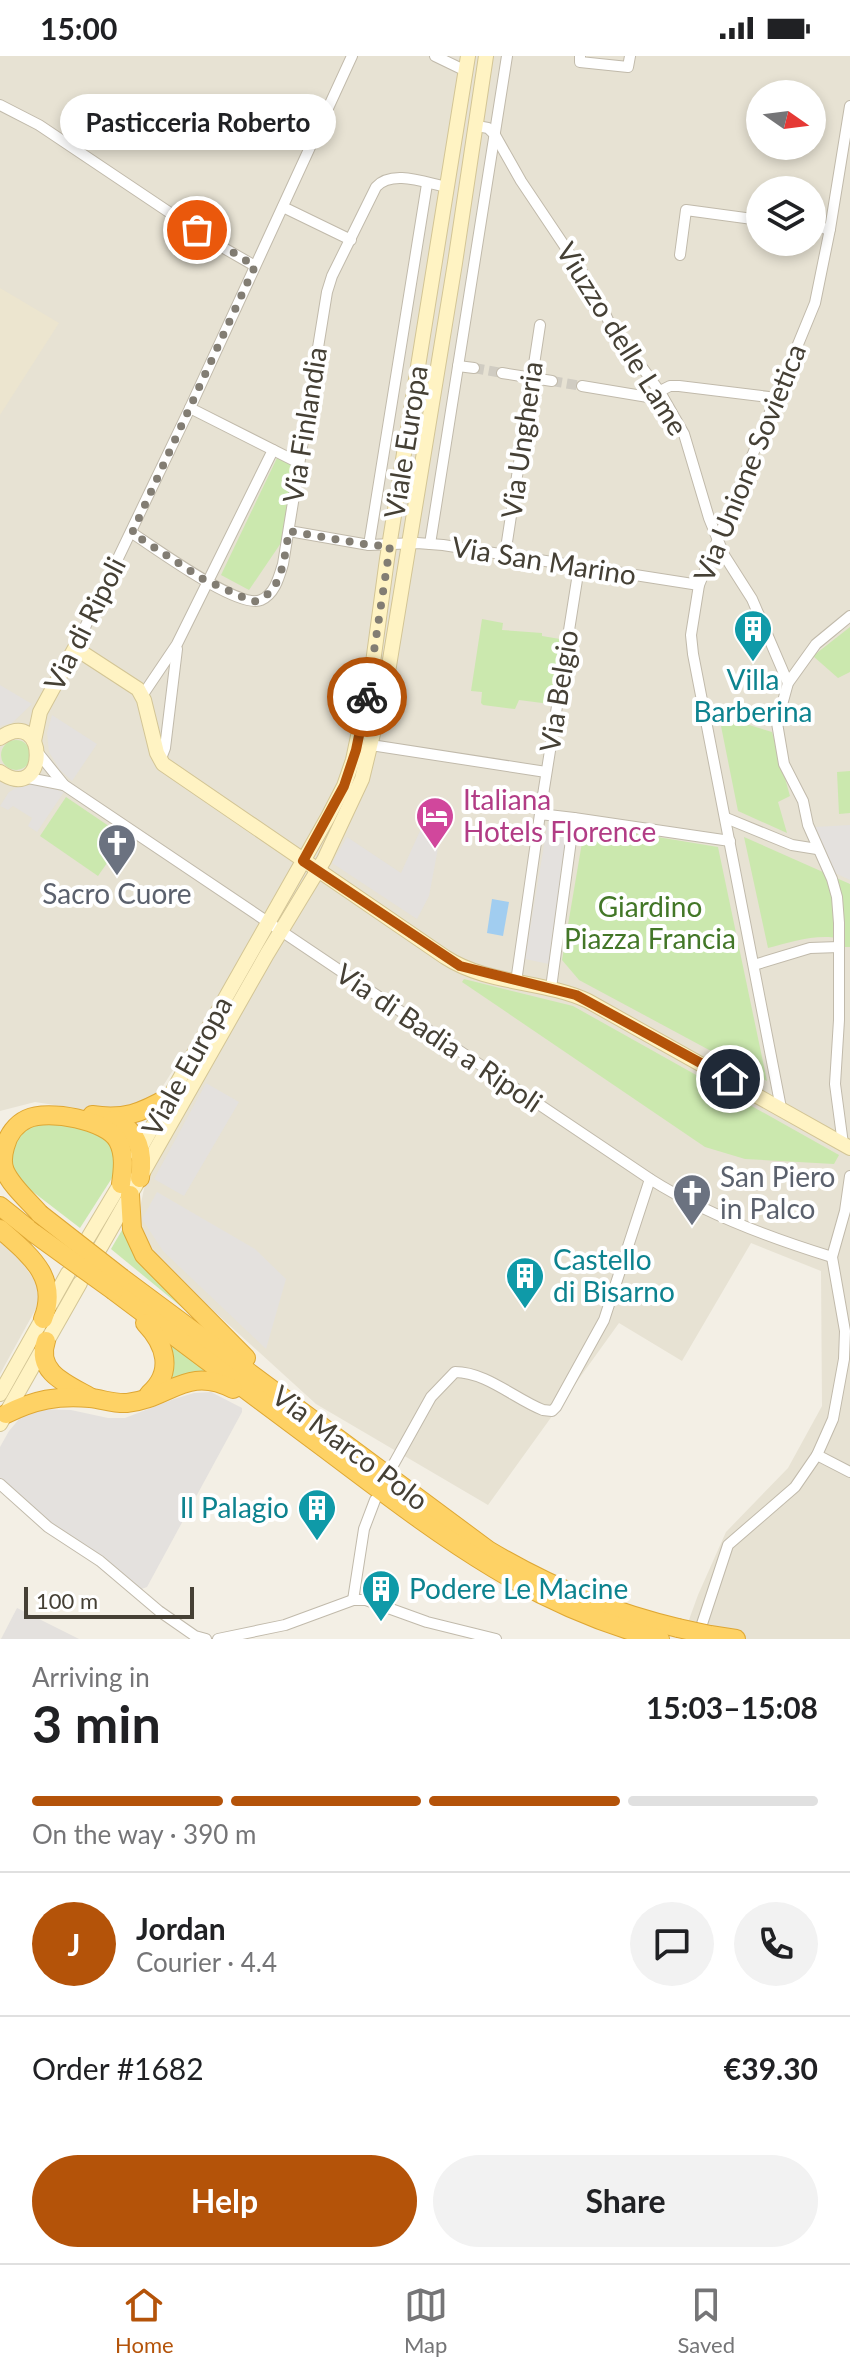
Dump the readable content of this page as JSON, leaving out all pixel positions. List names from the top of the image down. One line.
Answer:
{"streets":{"highway":["Via Marco Polo"],"main road":["Viale Europa","Via di Ripoli"],"street":["Viuzzo delle Lame","Via Finlandia","Via Ungheria","Via Unione Sovietica","Via San Marino","Via Belgio","Via di Badia a Ripoli"]},"crossings":[["Viuzzo delle Lame","Viale Europa"],["Viuzzo delle Lame","Via Unione Sovietica"],["Via Finlandia","Viale Europa"],["Via Finlandia","Via San Marino"],["Via Finlandia","Via di Ripoli"],["Via Ungheria","Via San Marino"],["Viale Europa","Via San Marino"],["Viale Europa","Via di Badia a Ripoli"],["Via Unione Sovietica","Via San Marino"],["Via San Marino","Via Belgio"],["Via di Ripoli","Via di Badia a Ripoli"]],"parks":["Giardino Piazza Francia"],"places":{"other":["Pasticceria Roberto"],"building":["Villa Barberina","Castello di Bisarno","Il Palagio","Podere Le Macine"],"hotel":["Italiana Hotels Florence"],"church":["Sacro Cuore","San Piero in Palco"]},"scale_bar":"100 m","north":"right","page":{"status":"15:00","bubble":"Pasticceria Roberto","scale":"100 m","heading":["3 min","Arriving in","15:03–15:08"],"panel":["Jordan","Courier · 4.4","Order #1682","€39.30"],"bar":"On the way · 390 m","round":"J","buttons":["Help","Share"],"tabs":["Home","Map","Saved"]}}
